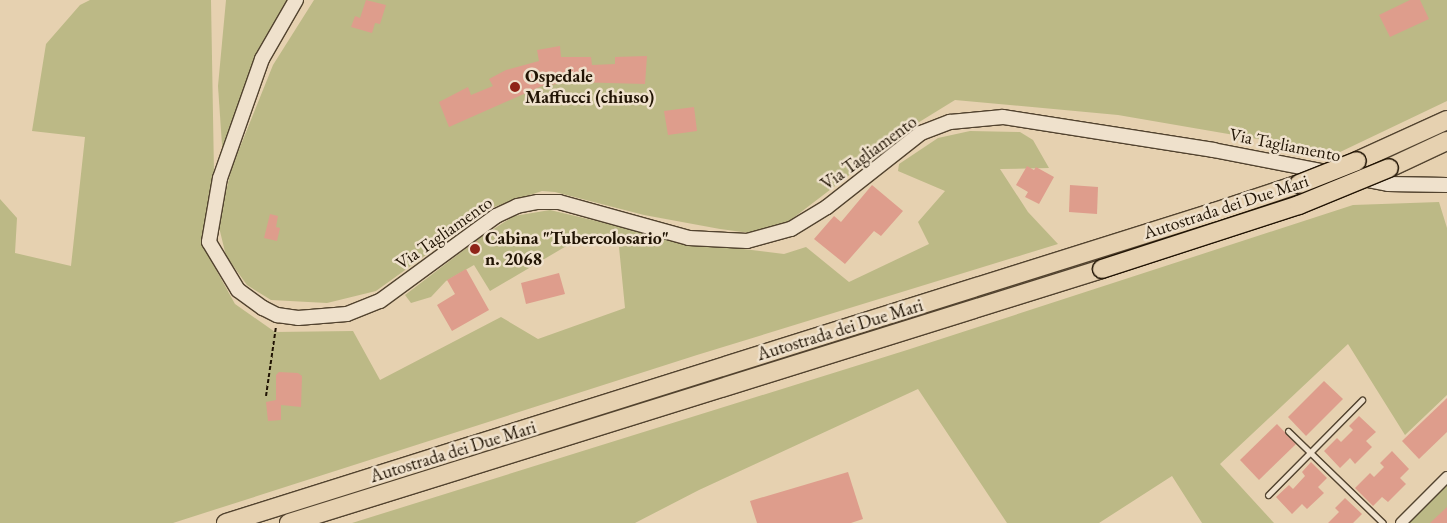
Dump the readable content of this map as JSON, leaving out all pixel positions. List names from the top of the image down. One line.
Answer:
{"streets":{"highway":["Autostrada dei Due Mari"],"main road":["Via Tagliamento"]},"places":["Ospedale Maffucci (chiuso)","Cabina \"Tubercolosario\" n. 2068"]}
